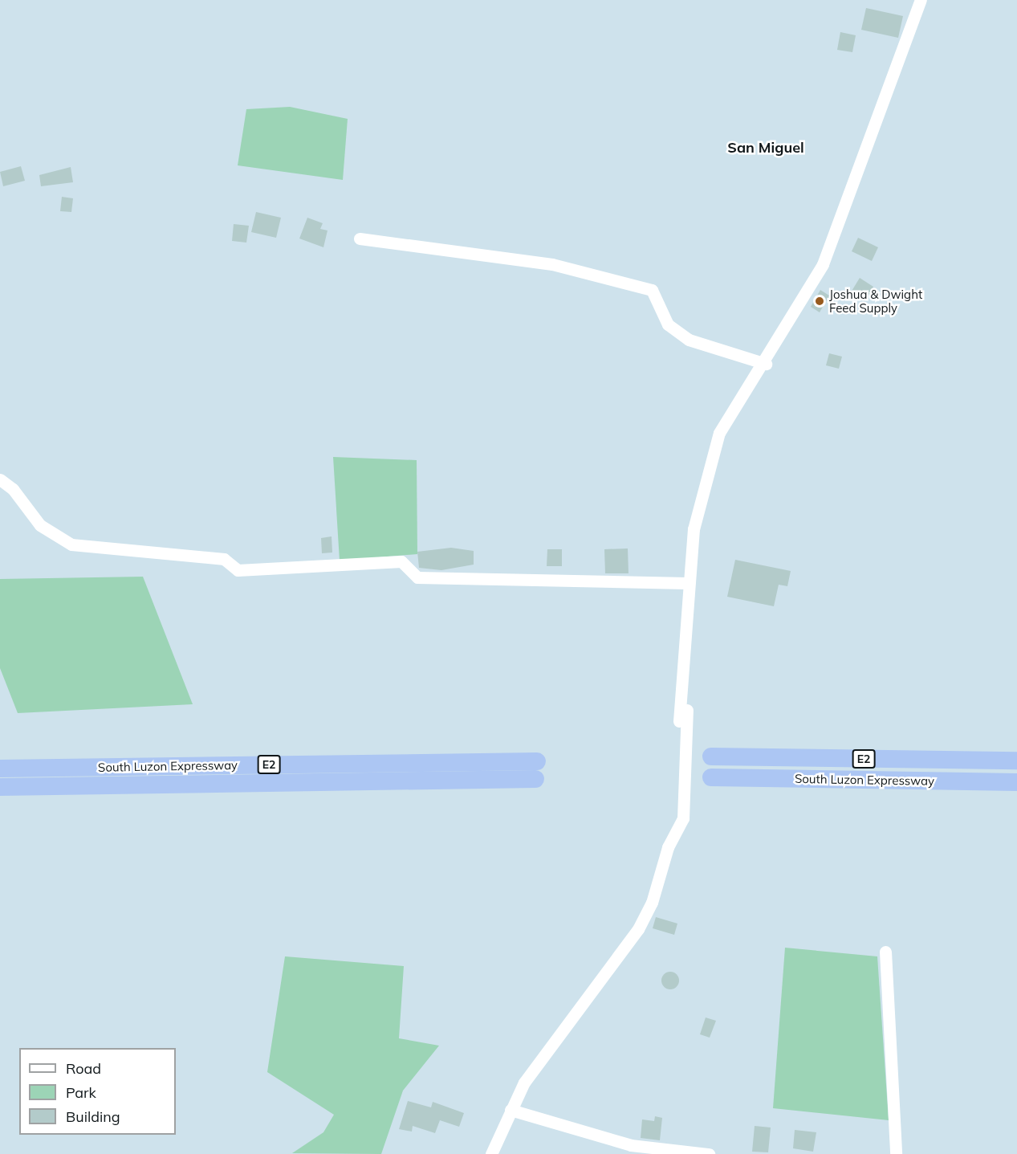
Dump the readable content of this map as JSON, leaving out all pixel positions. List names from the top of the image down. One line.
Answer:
{"streets":{"highway":["E2","South Luzon Expressway"]},"districts":["San Miguel"],"places":["Joshua & Dwight Feed Supply"],"legend":["Road","Park","Building"]}
